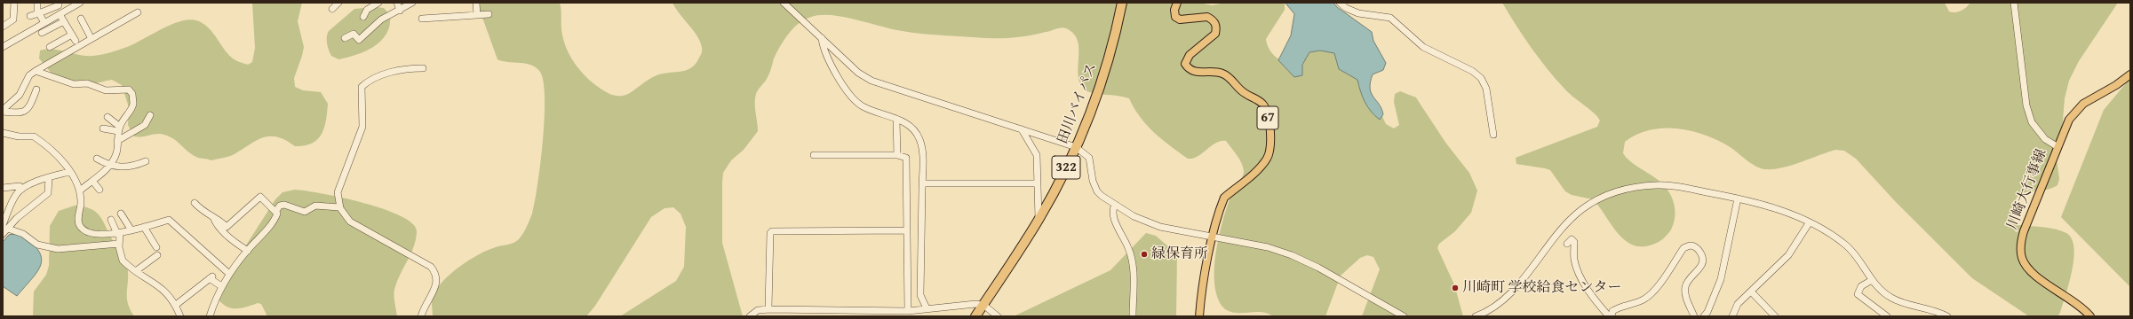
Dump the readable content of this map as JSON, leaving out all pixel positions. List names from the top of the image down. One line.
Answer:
{"streets":{"highway":["田川バイパス","322"],"main road":["67","川崎大行事線"]},"places":["緑保育所","川崎町 学校給食センター"]}
